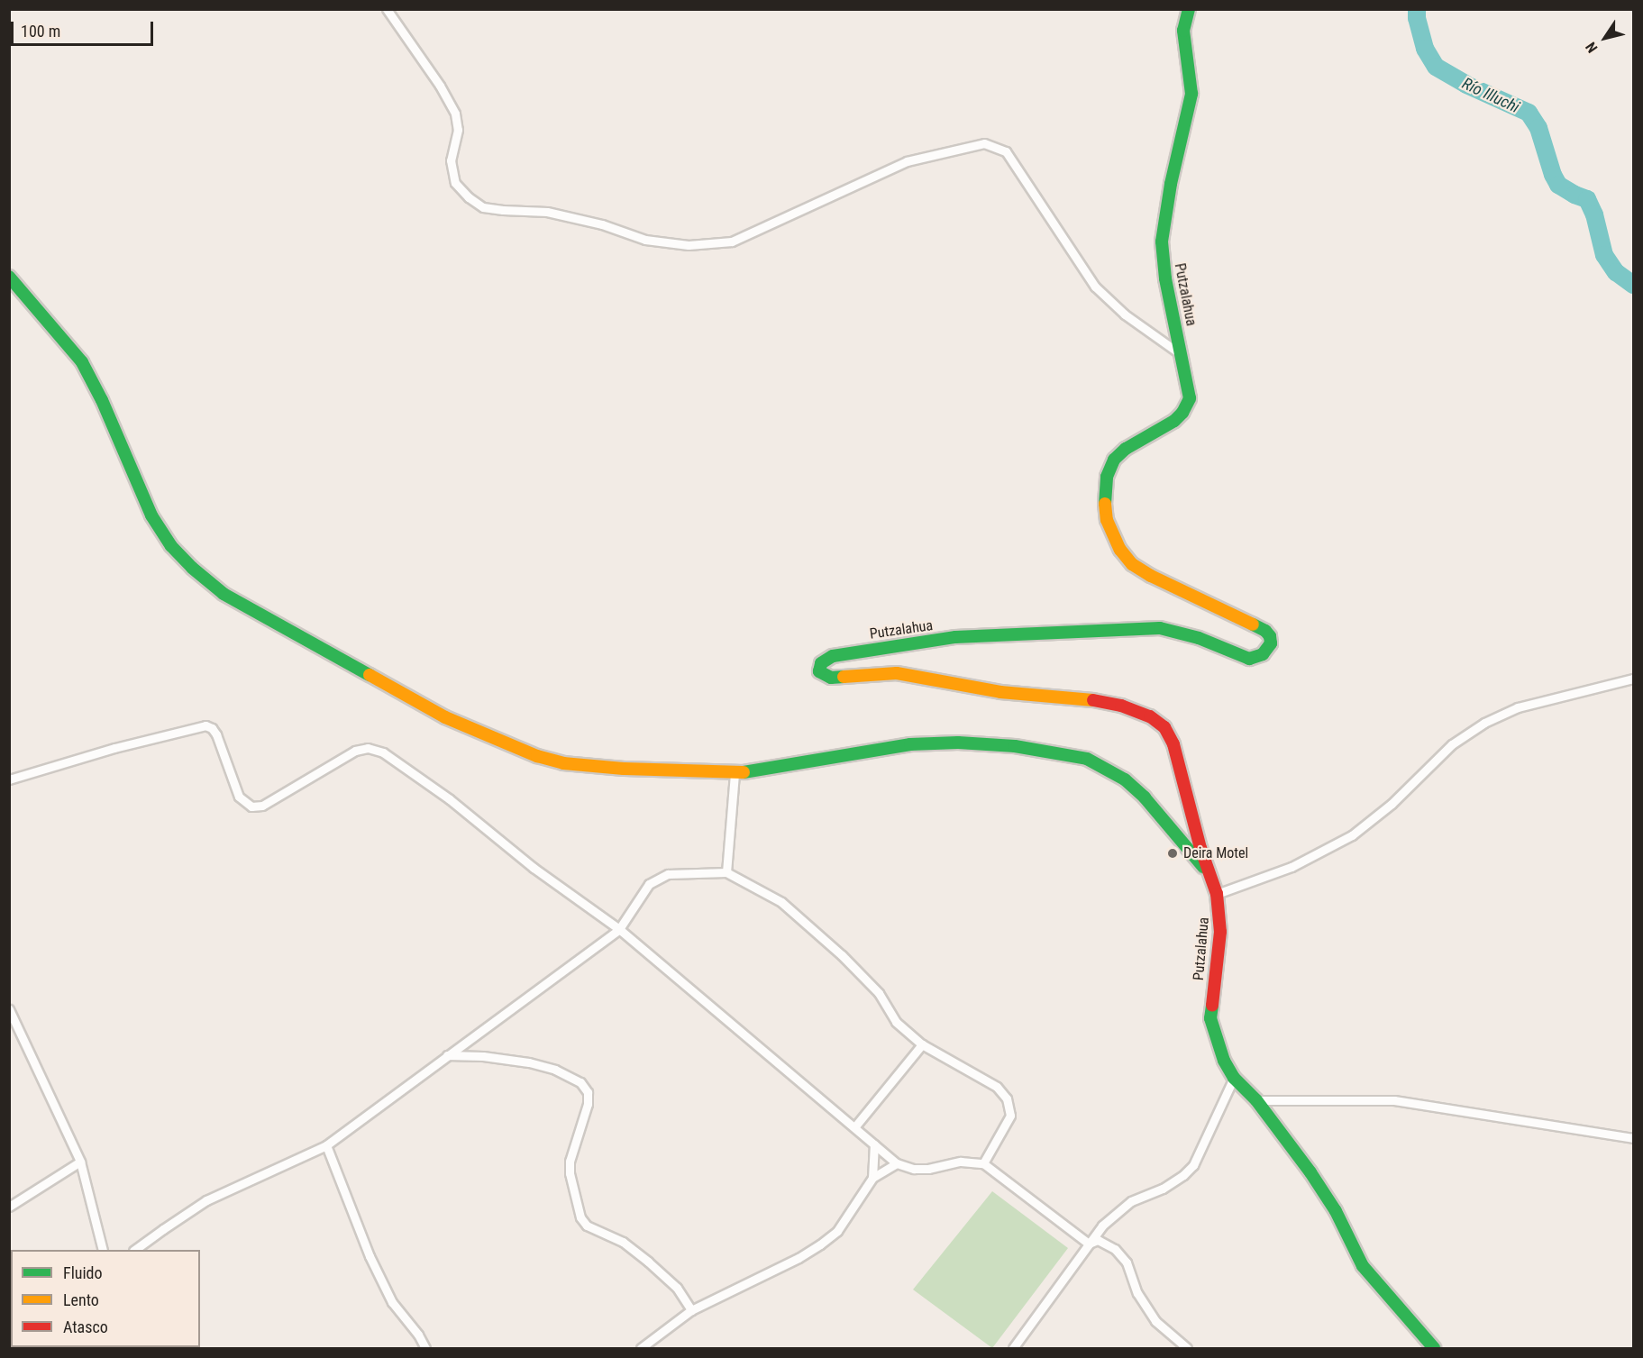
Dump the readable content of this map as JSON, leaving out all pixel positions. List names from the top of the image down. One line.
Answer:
{"streets":{"street":["Putzalahua"]},"water":["Río Illuchi"],"places":["Deira Motel"],"legend":["Fluido","Lento","Atasco"],"scale_bar":"100 m","north":"bottom left"}
